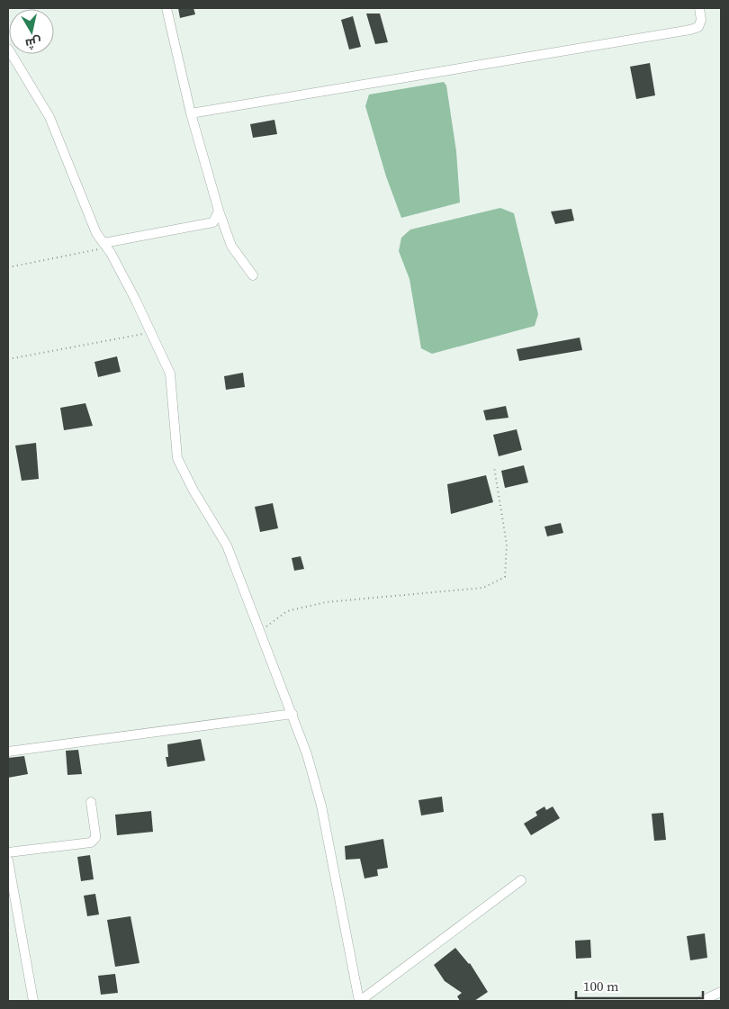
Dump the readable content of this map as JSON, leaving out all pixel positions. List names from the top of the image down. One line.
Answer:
{"scale_bar":"100 m","north":"bottom"}
